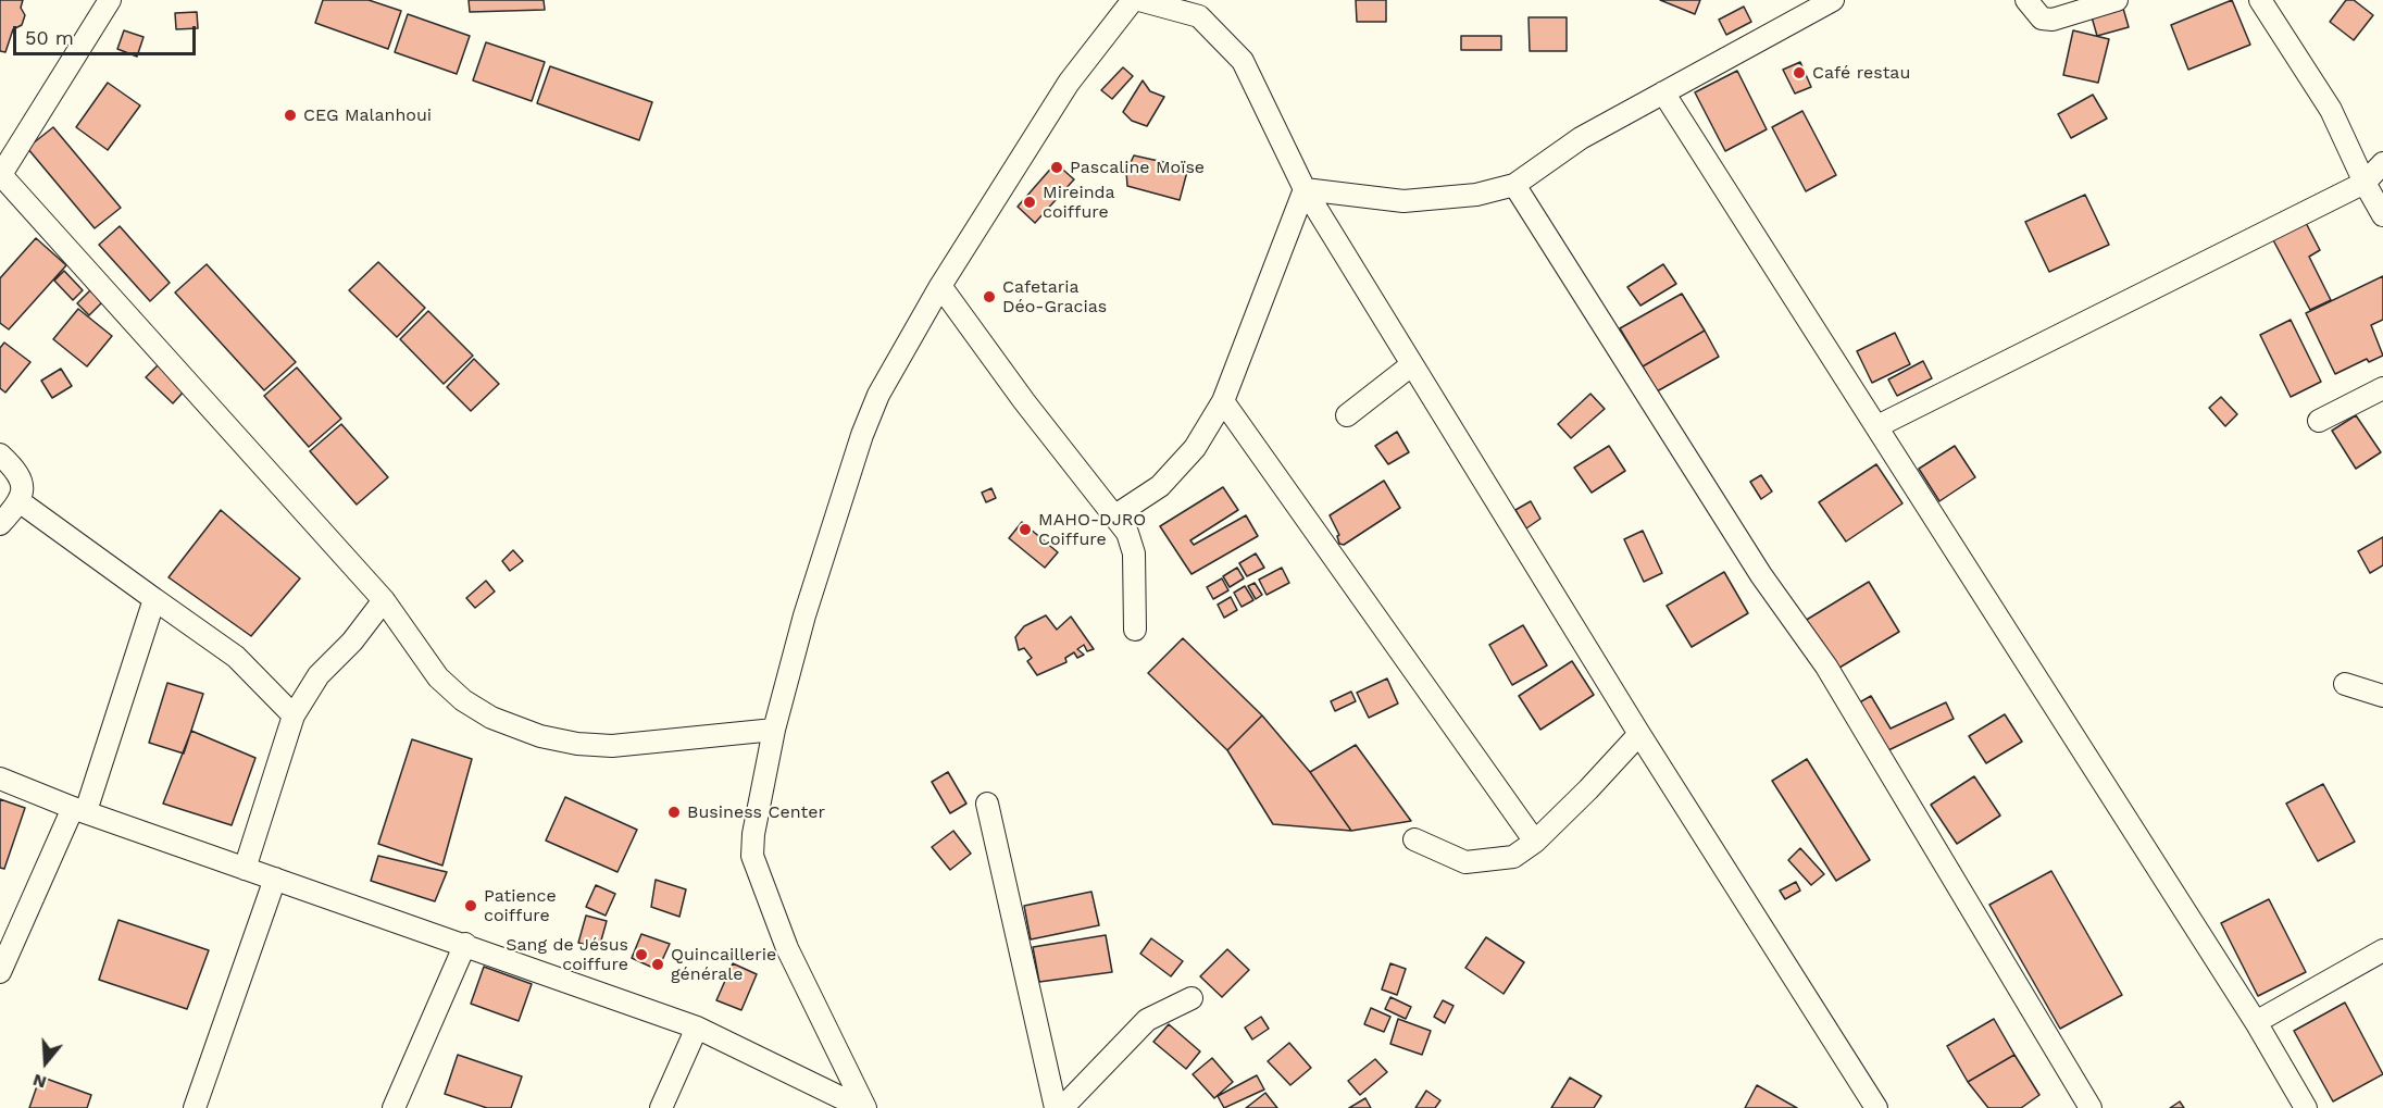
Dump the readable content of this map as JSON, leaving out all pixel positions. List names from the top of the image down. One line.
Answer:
{"places":["Café restau","CEG Malanhoui","Pascaline Moïse","Mireinda coiffure","Cafetaria Déo-Gracias","MAHO-DJRO Coiffure","Business Center","Patience coiffure","Sang de Jésus coiffure","Quincaillerie générale"],"scale_bar":"50 m","north":"bottom"}
